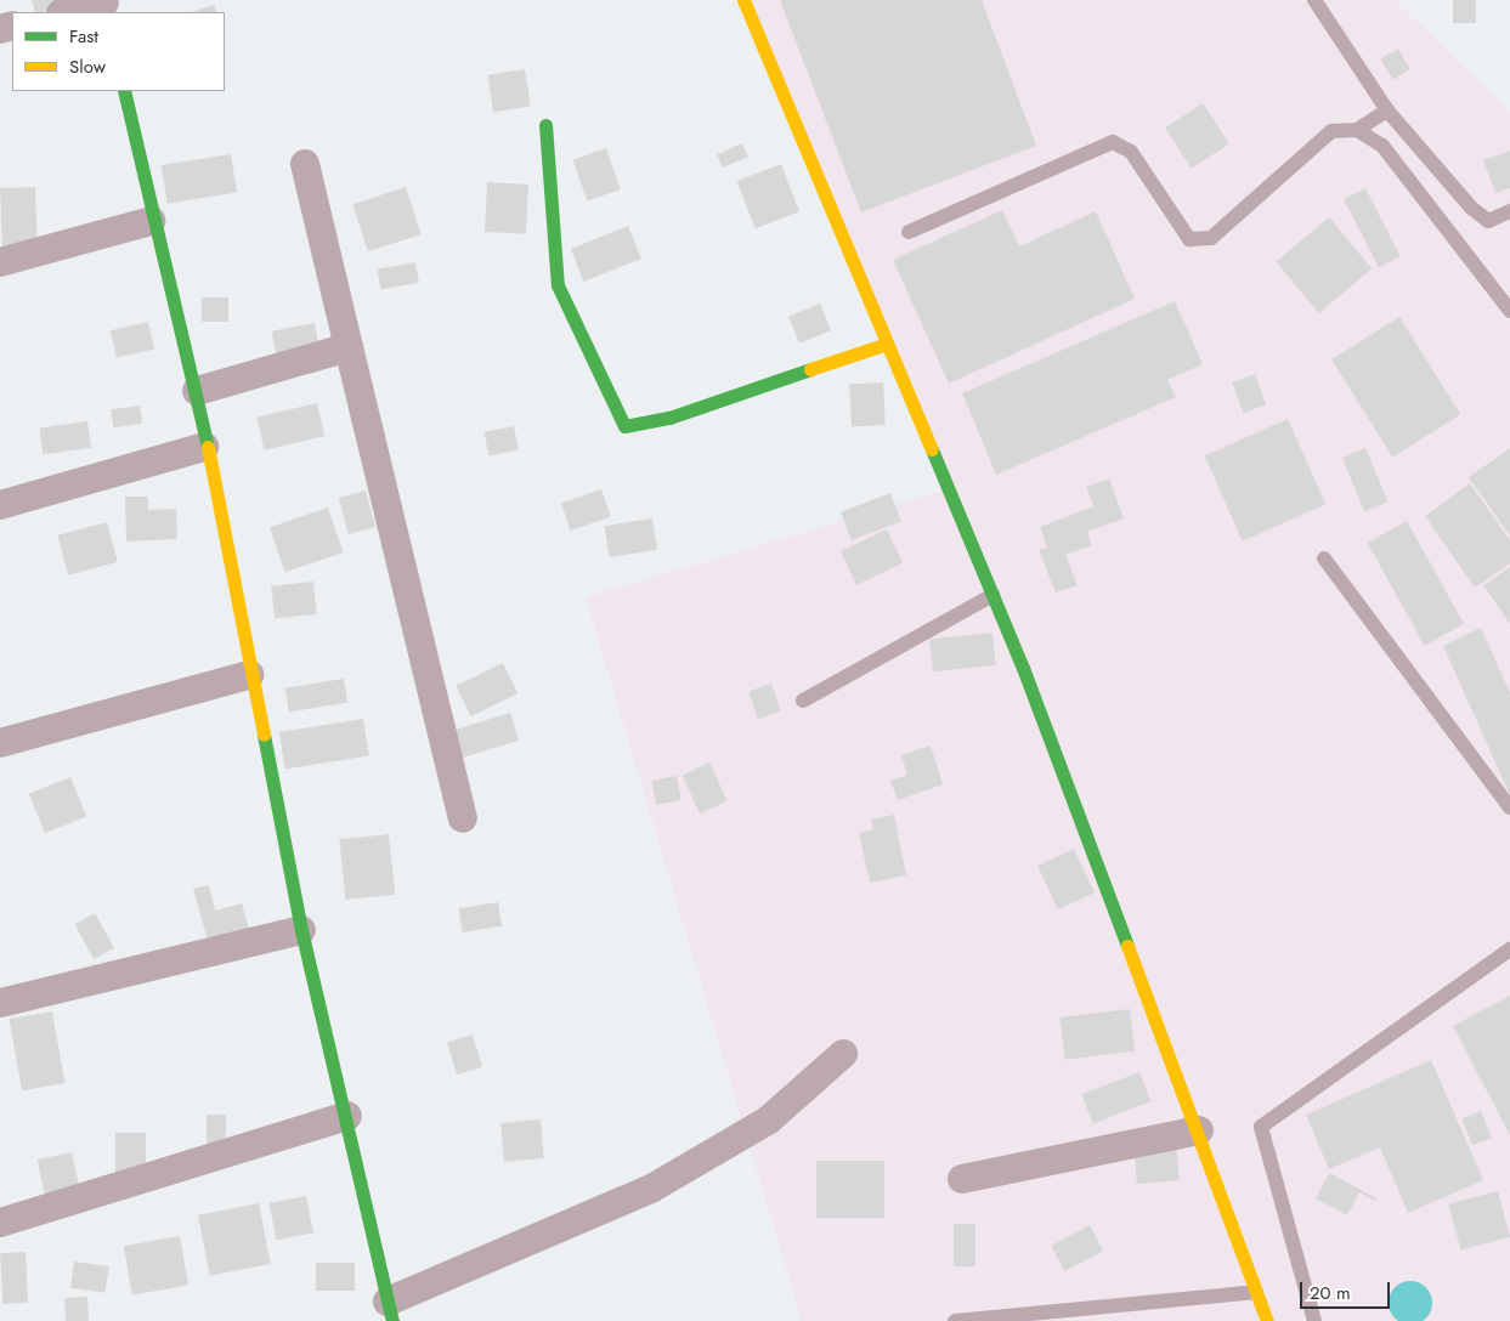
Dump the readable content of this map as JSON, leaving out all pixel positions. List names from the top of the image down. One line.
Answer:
{"legend":["Fast","Slow"],"scale_bar":"20 m"}
